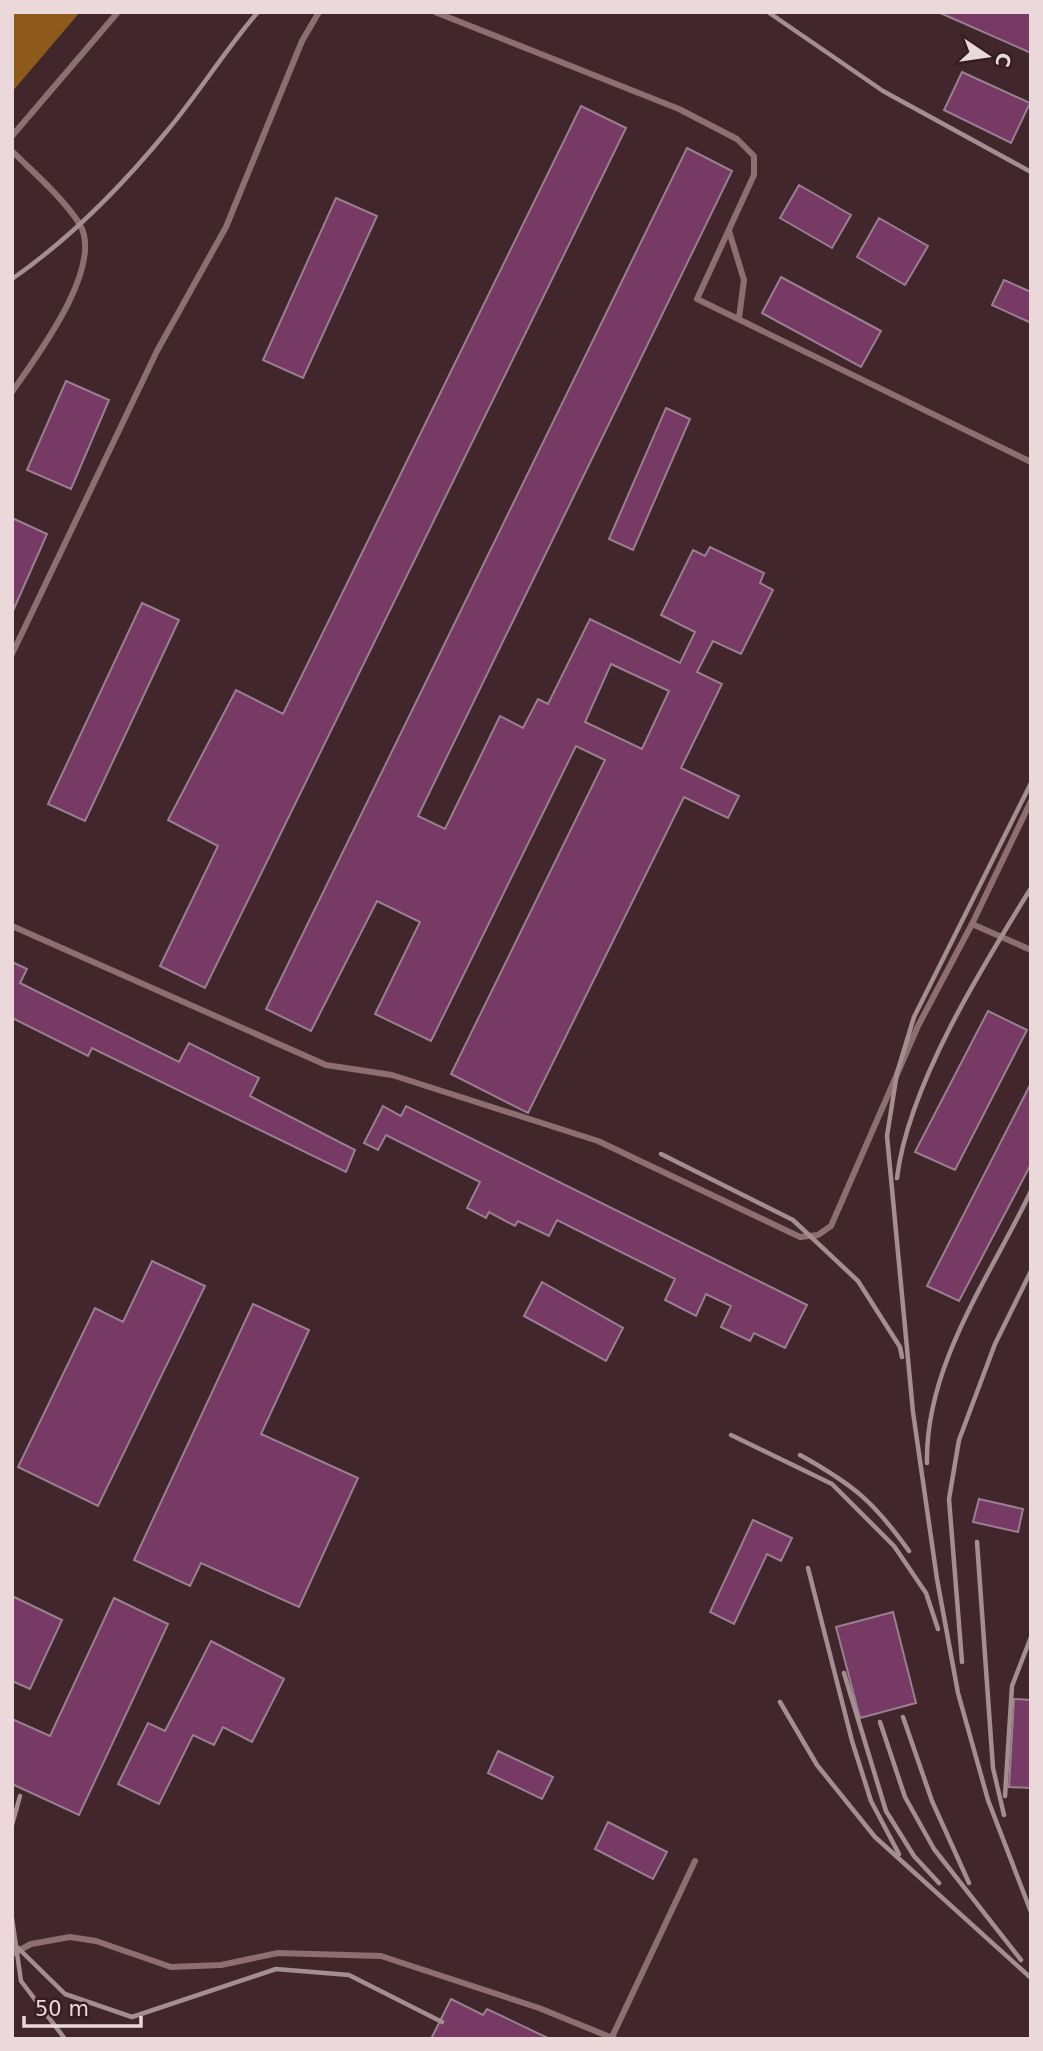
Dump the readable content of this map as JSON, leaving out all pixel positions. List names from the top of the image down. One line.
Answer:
{"scale_bar":"50 m","north":"right"}
